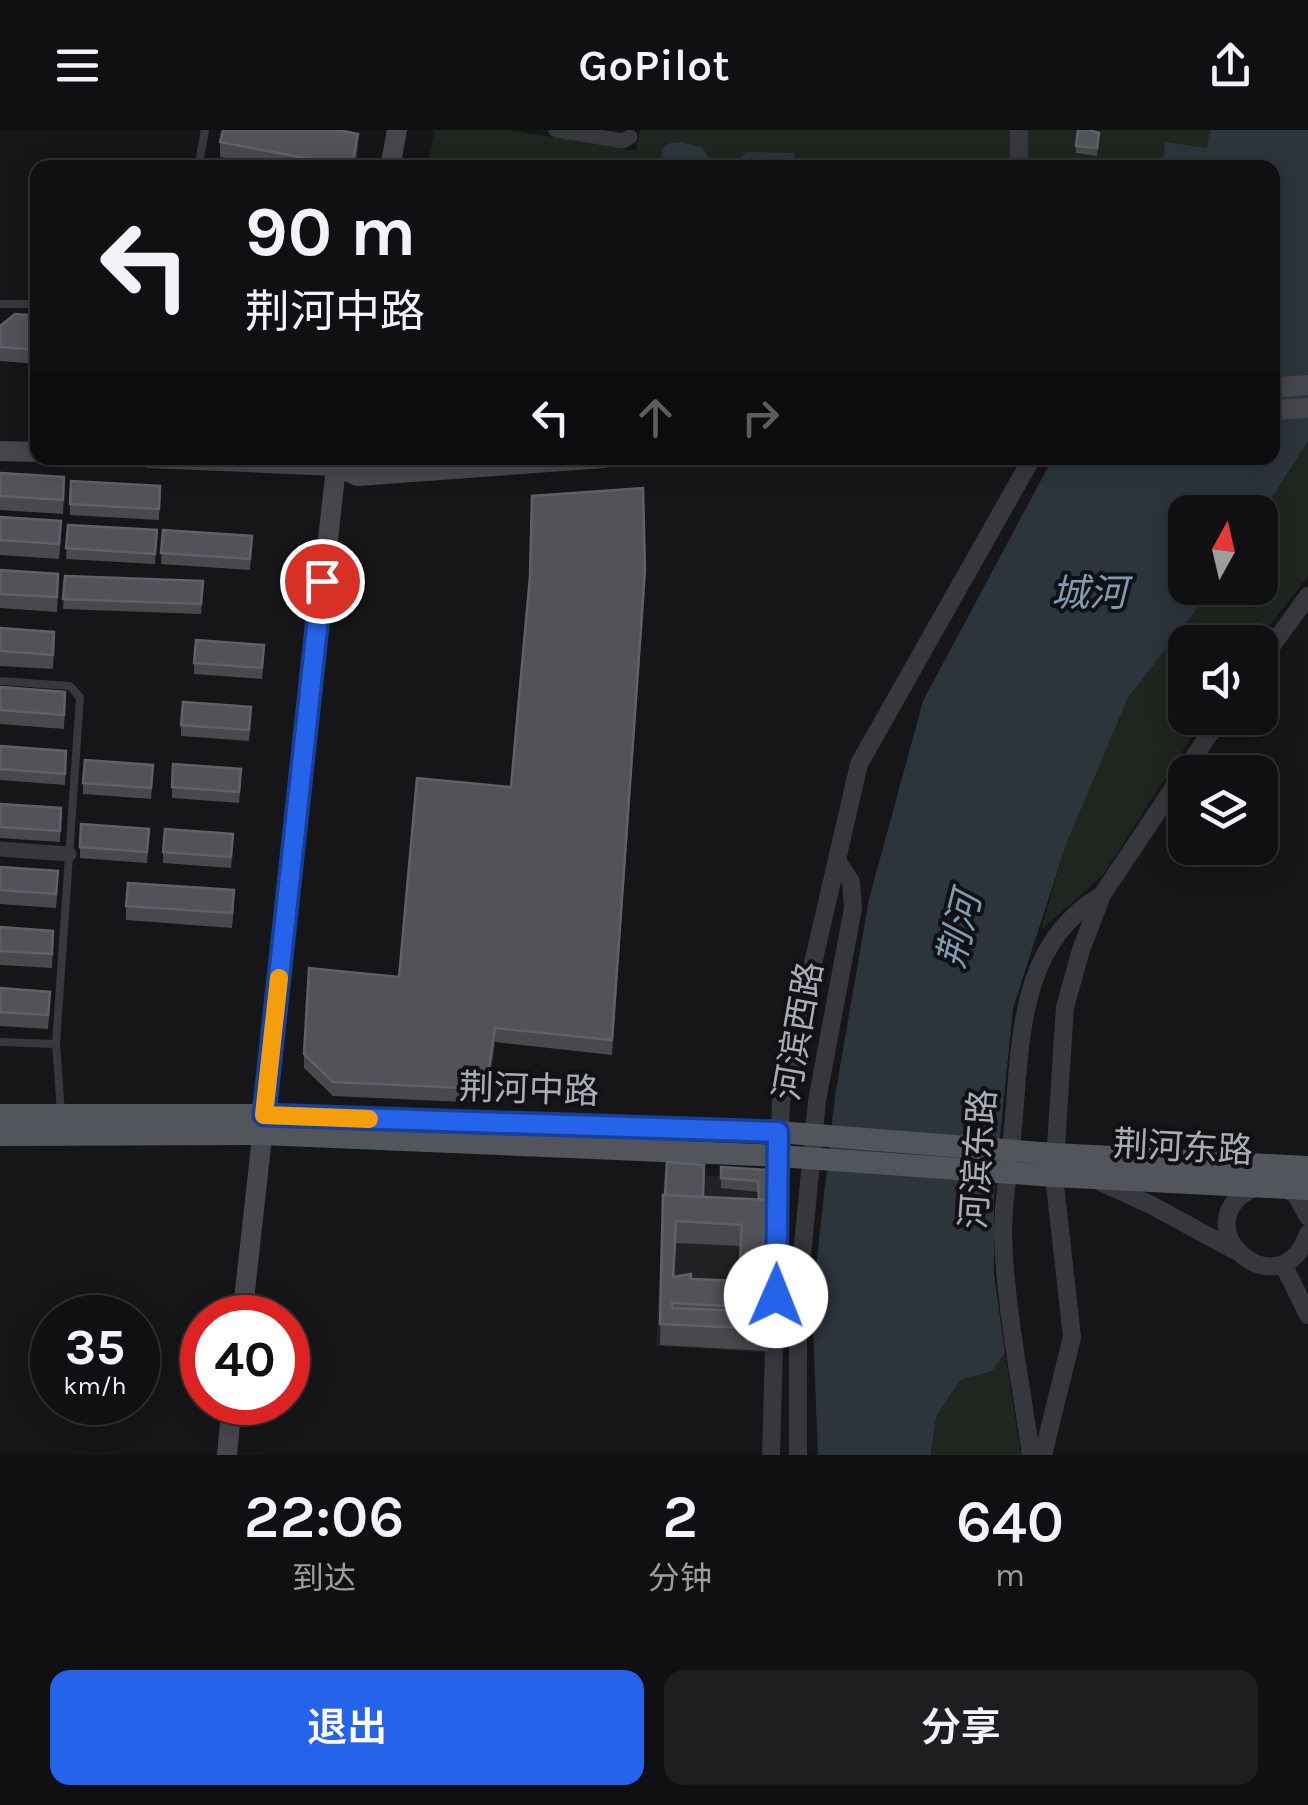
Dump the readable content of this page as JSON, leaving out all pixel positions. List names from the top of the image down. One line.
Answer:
{"streets":{"main road":["荆河中路","荆河东路"],"street":["河滨西路","河滨东路"]},"crossings":[["河滨西路","荆河中路"],["荆河中路","荆河东路"],["荆河中路","河滨东路"],["荆河东路","河滨东路"]],"water":["城河","荆河"],"north":"top","page":{"header":"GoPilot","turn":["90 m","荆河中路"],"speed":"35 km/h","limit":"40","eta":["22:06","到达","2","分钟","640","m"],"buttons":["退出","分享"]}}
